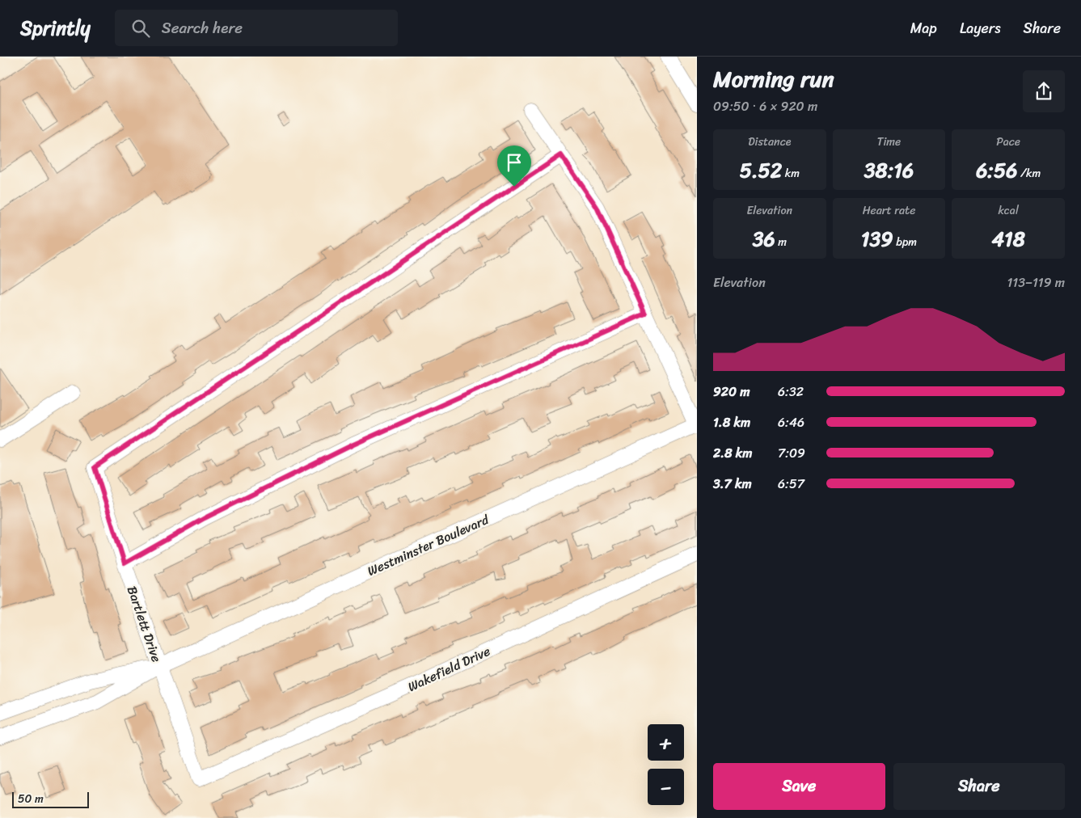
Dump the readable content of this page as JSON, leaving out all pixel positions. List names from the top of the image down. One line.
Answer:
{"streets":{"street":["Westminster Boulevard","Bartlett Drive","Wakefield Drive"]},"crossings":[["Westminster Boulevard","Bartlett Drive"],["Bartlett Drive","Wakefield Drive"]],"scale_bar":"50 m","page":{"header":"Sprintly","search":"Search here","nav":["Map","Layers","Share"],"heading":["Morning run","09:50 · 6 × 920 m"],"stats":[["Distance","5.52 km"],["Time","38:16"],["Pace","6:56 /km"],["Elevation","36 m"],["Heart rate","139 bpm"],["kcal","418"]],"chart":["Elevation","113–119 m"],"list":[{"name":"920 m","note":"6:32"},{"name":"1.8 km","note":"6:46"},{"name":"2.8 km","note":"7:09"},{"name":"3.7 km","note":"6:57"}],"map_buttons":["+","−"],"buttons":["Save","Share"],"scale":"50 m"}}
